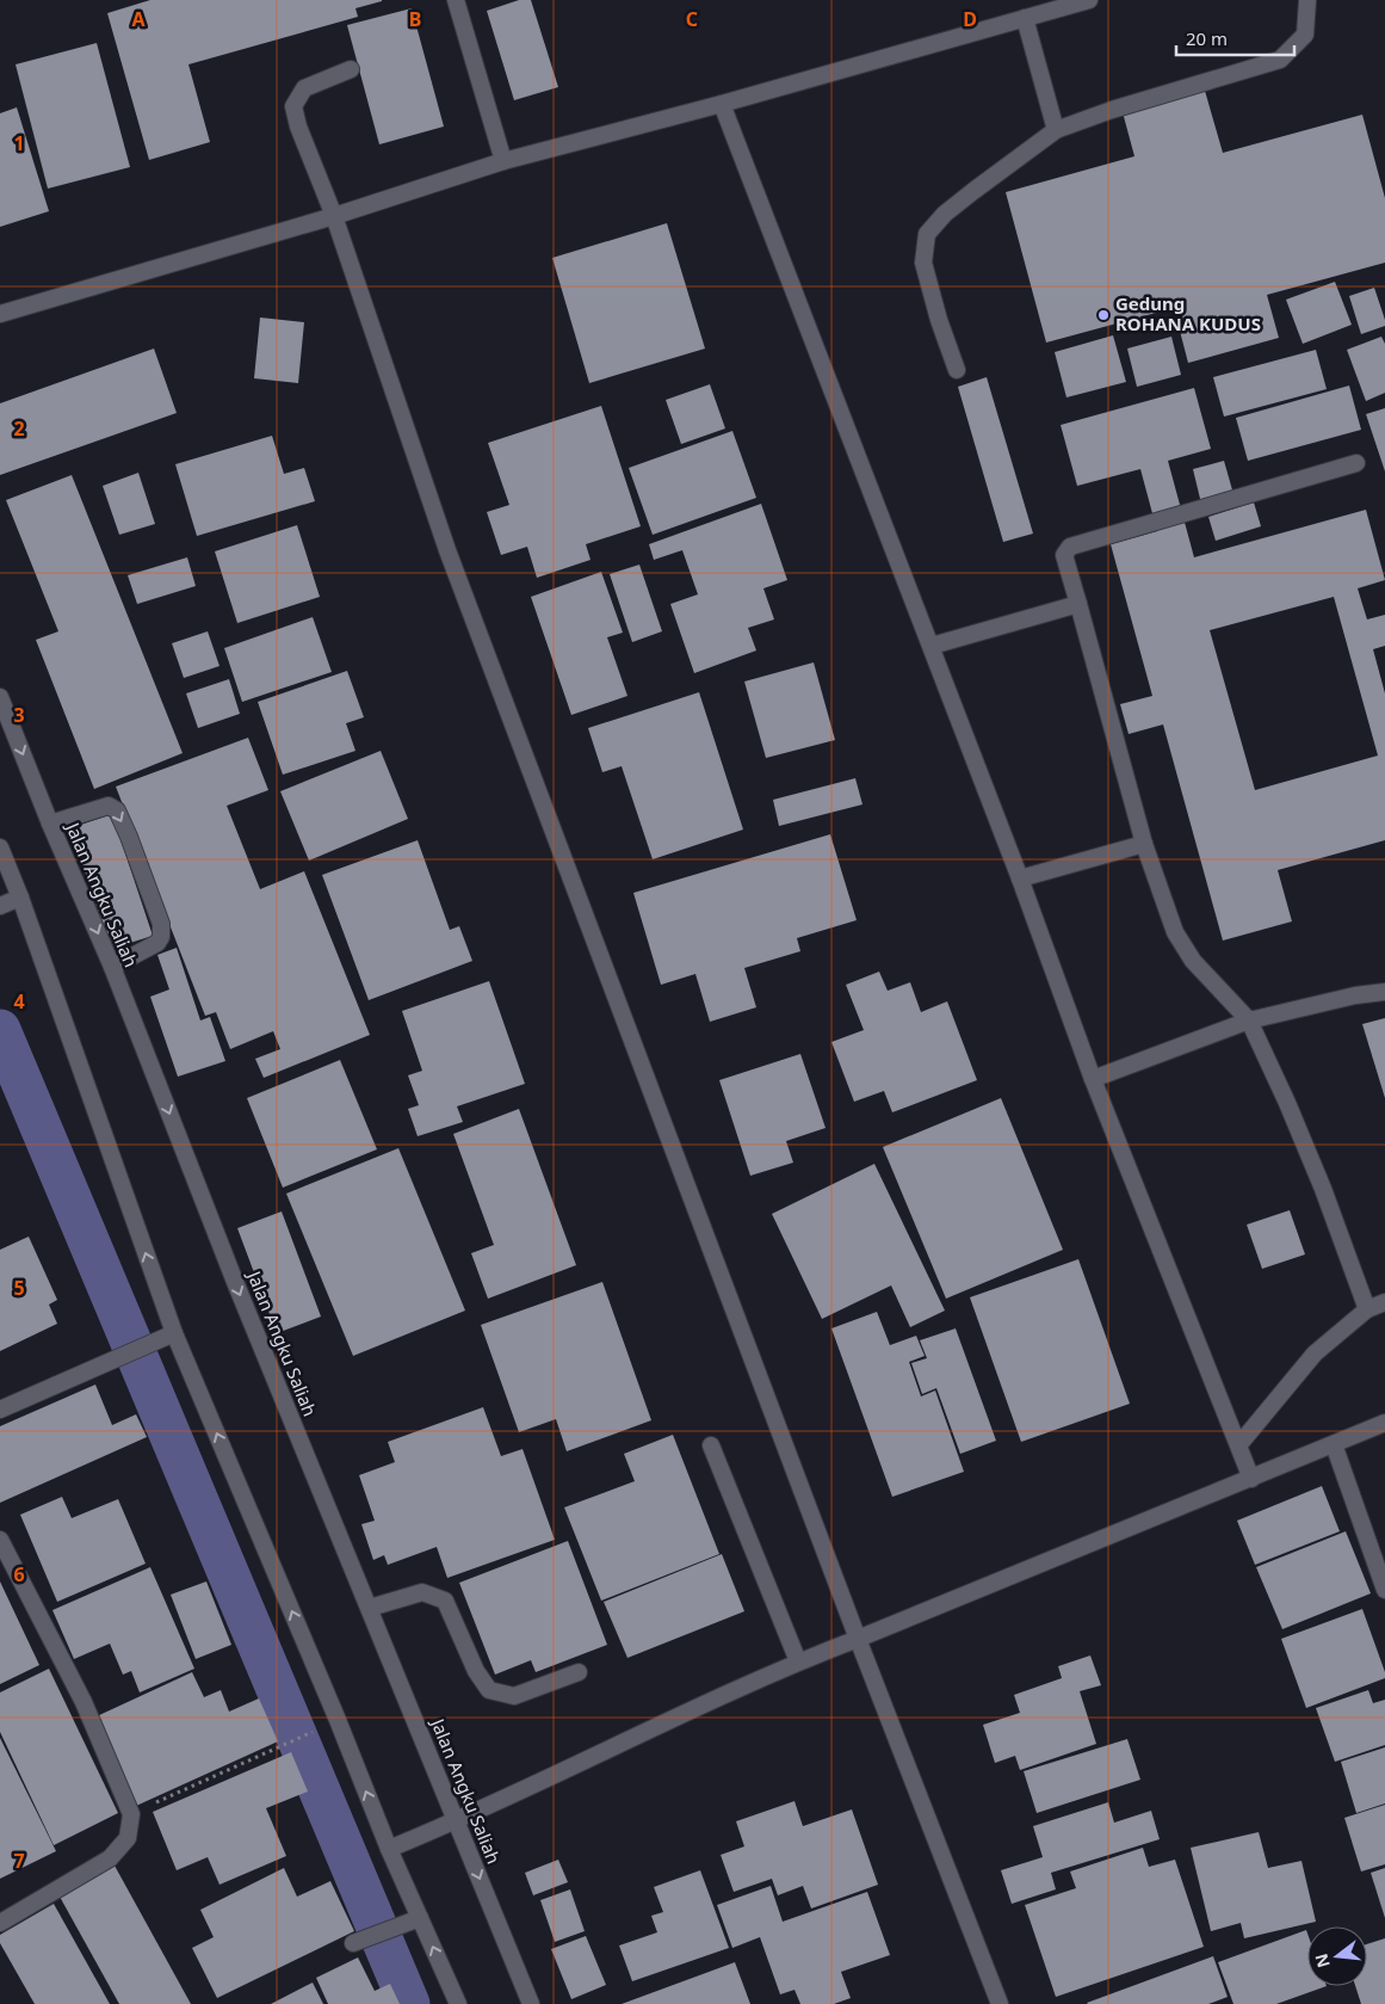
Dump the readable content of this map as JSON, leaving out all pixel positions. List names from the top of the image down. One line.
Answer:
{"streets":{"street":["Jalan Angku Saliah"]},"places":["Gedung ROHANA KUDUS"],"scale_bar":"20 m","north":"left","grid":{"columns":["A","B","C","D"],"rows":["1","2","3","4","5","6","7"]}}
